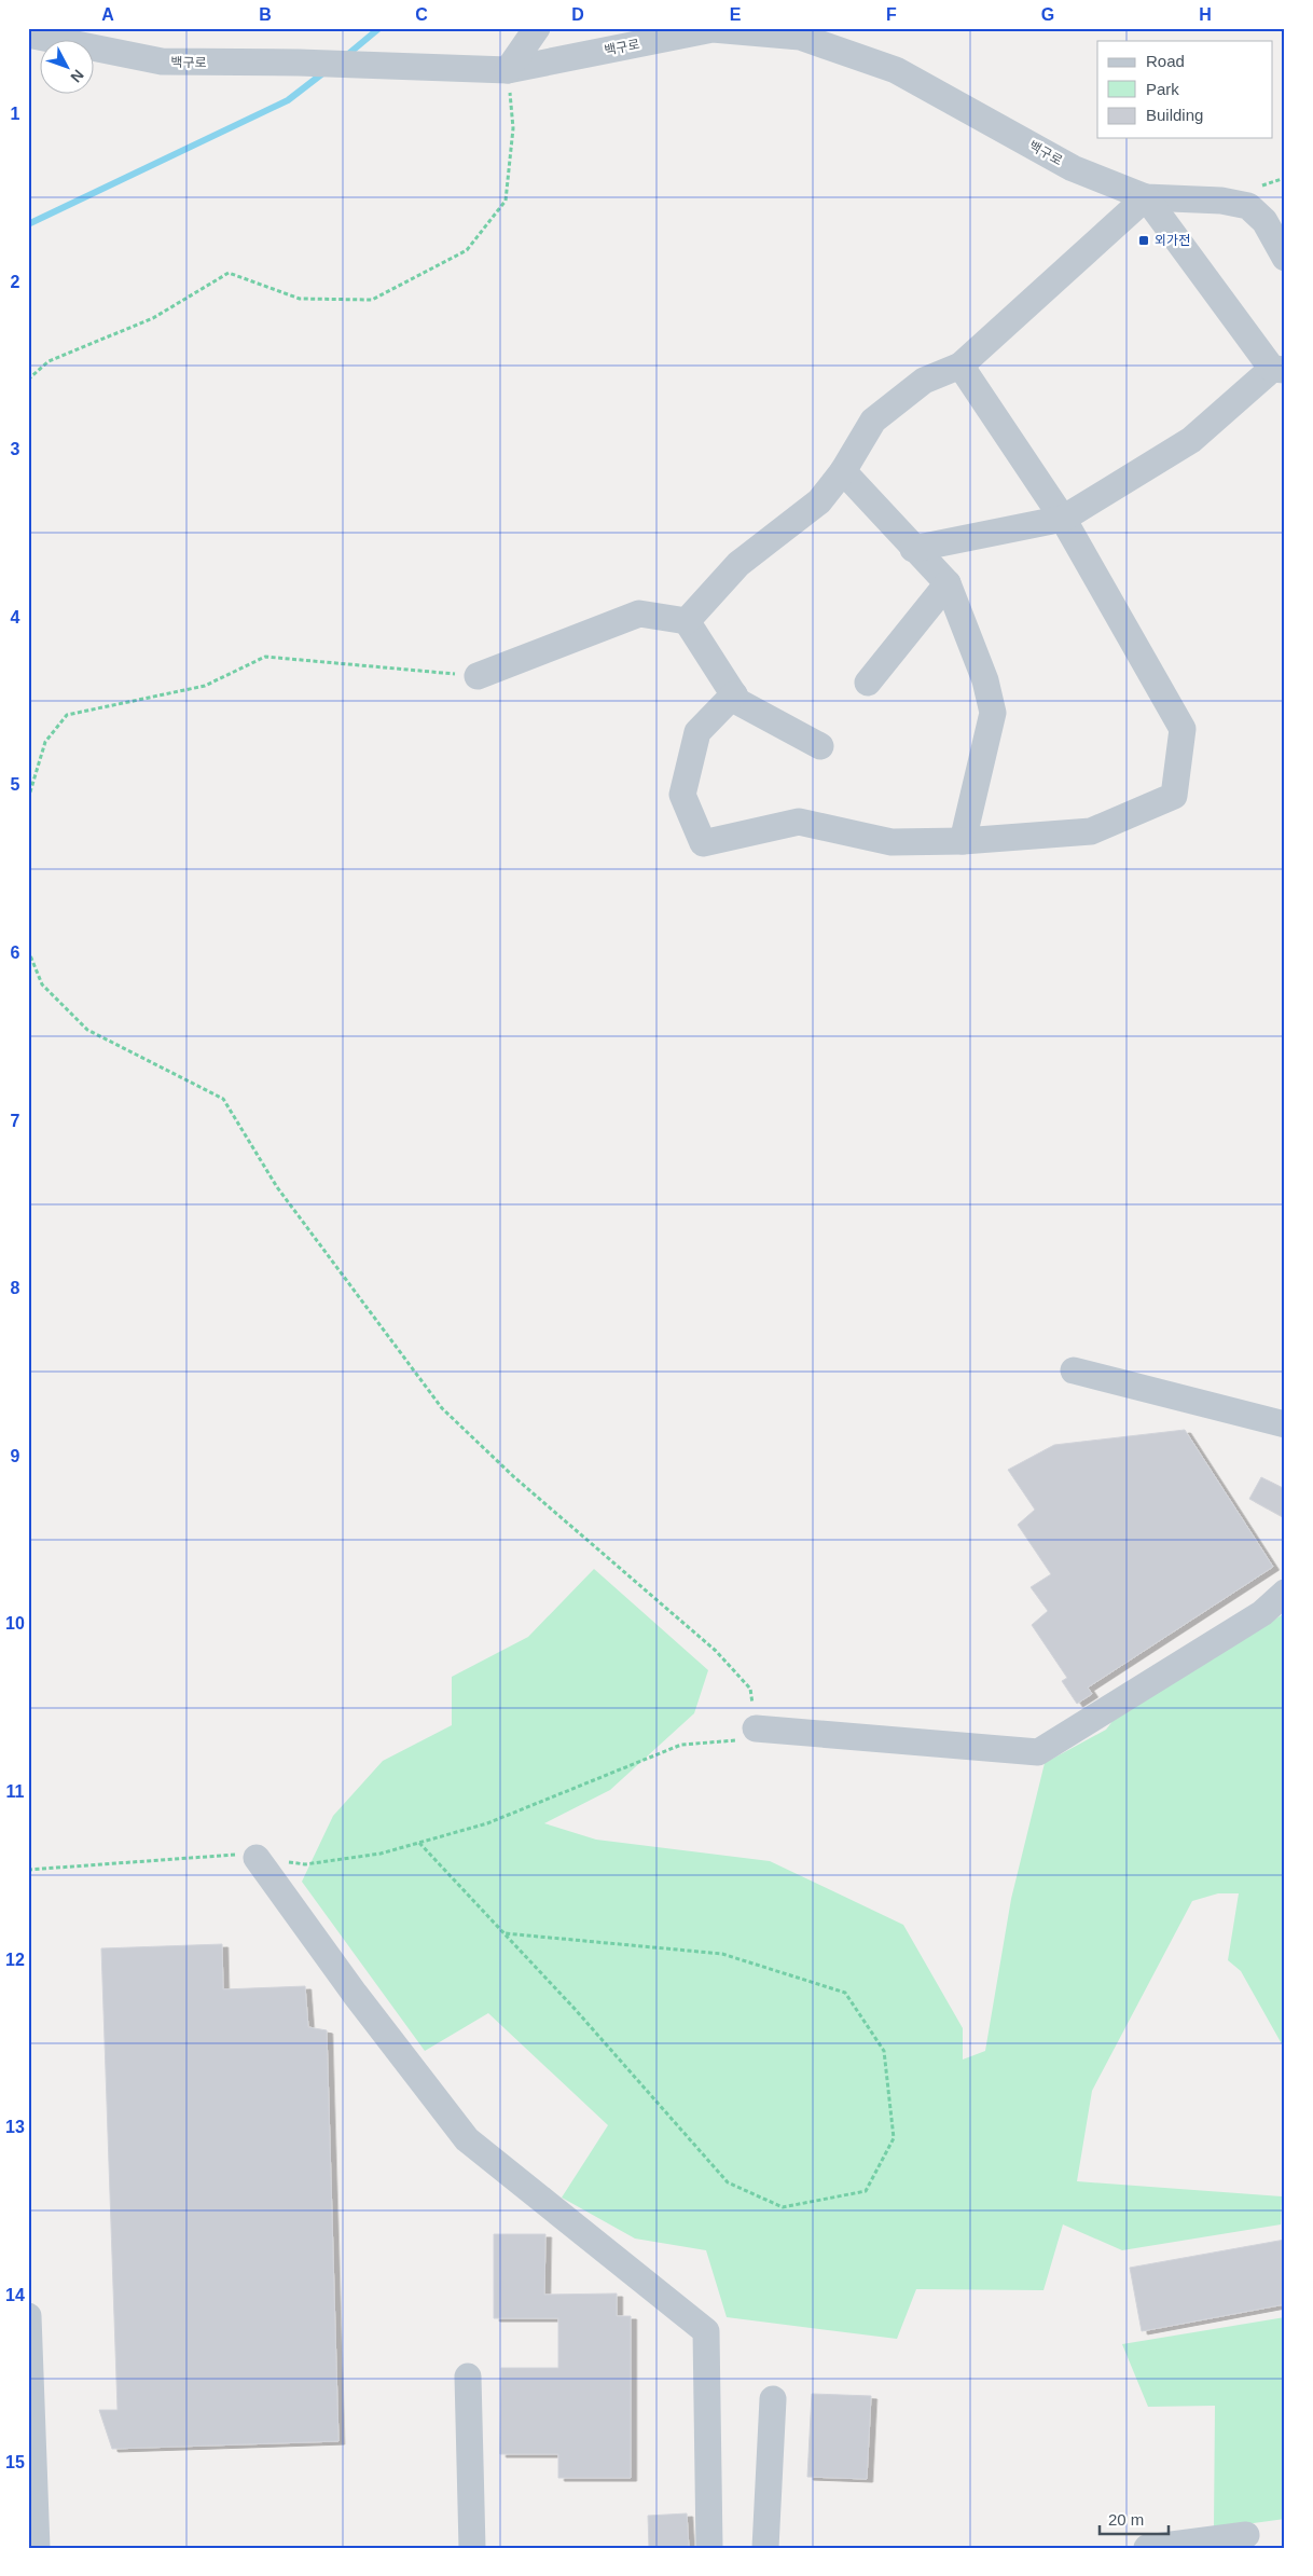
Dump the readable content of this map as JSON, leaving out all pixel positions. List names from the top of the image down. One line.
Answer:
{"streets":{"street":["백구로"]},"places":{"transit":["외가전"]},"legend":["Road","Park","Building"],"scale_bar":"20 m","north":"bottom right","grid":{"columns":["A","B","C","D","E","F","G","H"],"rows":["1","2","3","4","5","6","7","8","9","10","11","12","13","14","15"]}}
